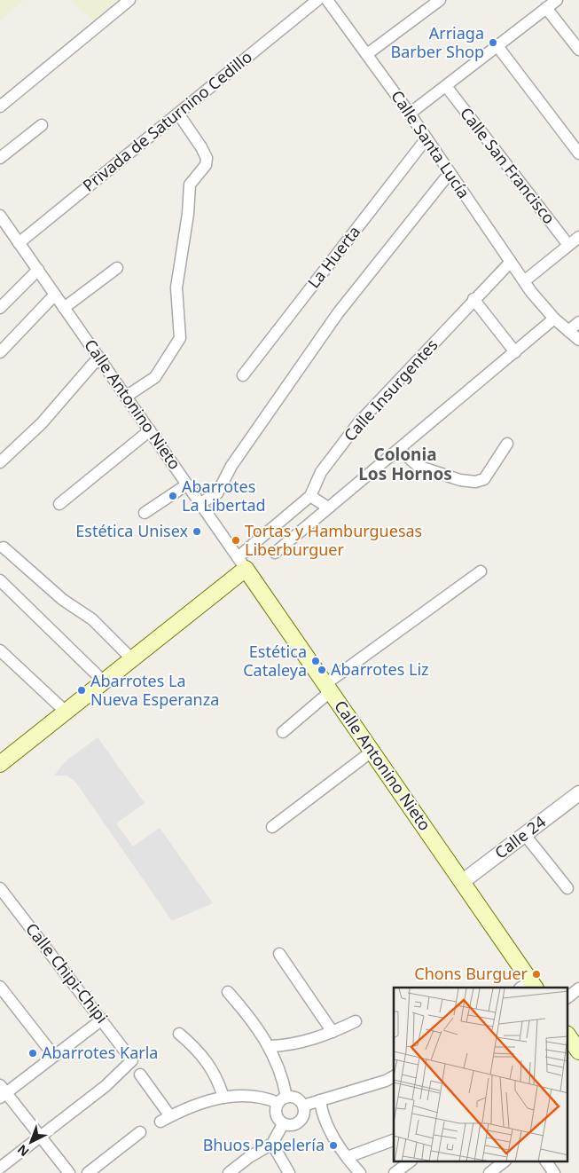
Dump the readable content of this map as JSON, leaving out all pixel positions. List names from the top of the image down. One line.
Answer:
{"streets":{"main road":["Calle Antonino Nieto"],"street":["Privada de Saturnino Cedillo","Calle Santa Lucía","Calle San Francisco","La Huerta","Calle Insurgentes","Calle 24","Calle Chipi-Chipi"]},"crossings":[["Privada de Saturnino Cedillo","Calle Antonino Nieto"],["Calle Santa Lucía","La Huerta"],["Calle Santa Lucía","Calle Insurgentes"],["Calle Insurgentes","Calle Antonino Nieto"],["Calle Antonino Nieto","Calle 24"]],"districts":["Colonia Los Hornos"],"places":["Arriaga Barber Shop","Abarrotes La Libertad","Estética Unisex","Tortas y Hamburguesas Liberburguer","Estética Cataleya","Abarrotes Liz","Abarrotes La Nueva Esperanza","Chons Burguer","Abarrotes Karla","Bhuos Papelería"],"north":"bottom left"}
